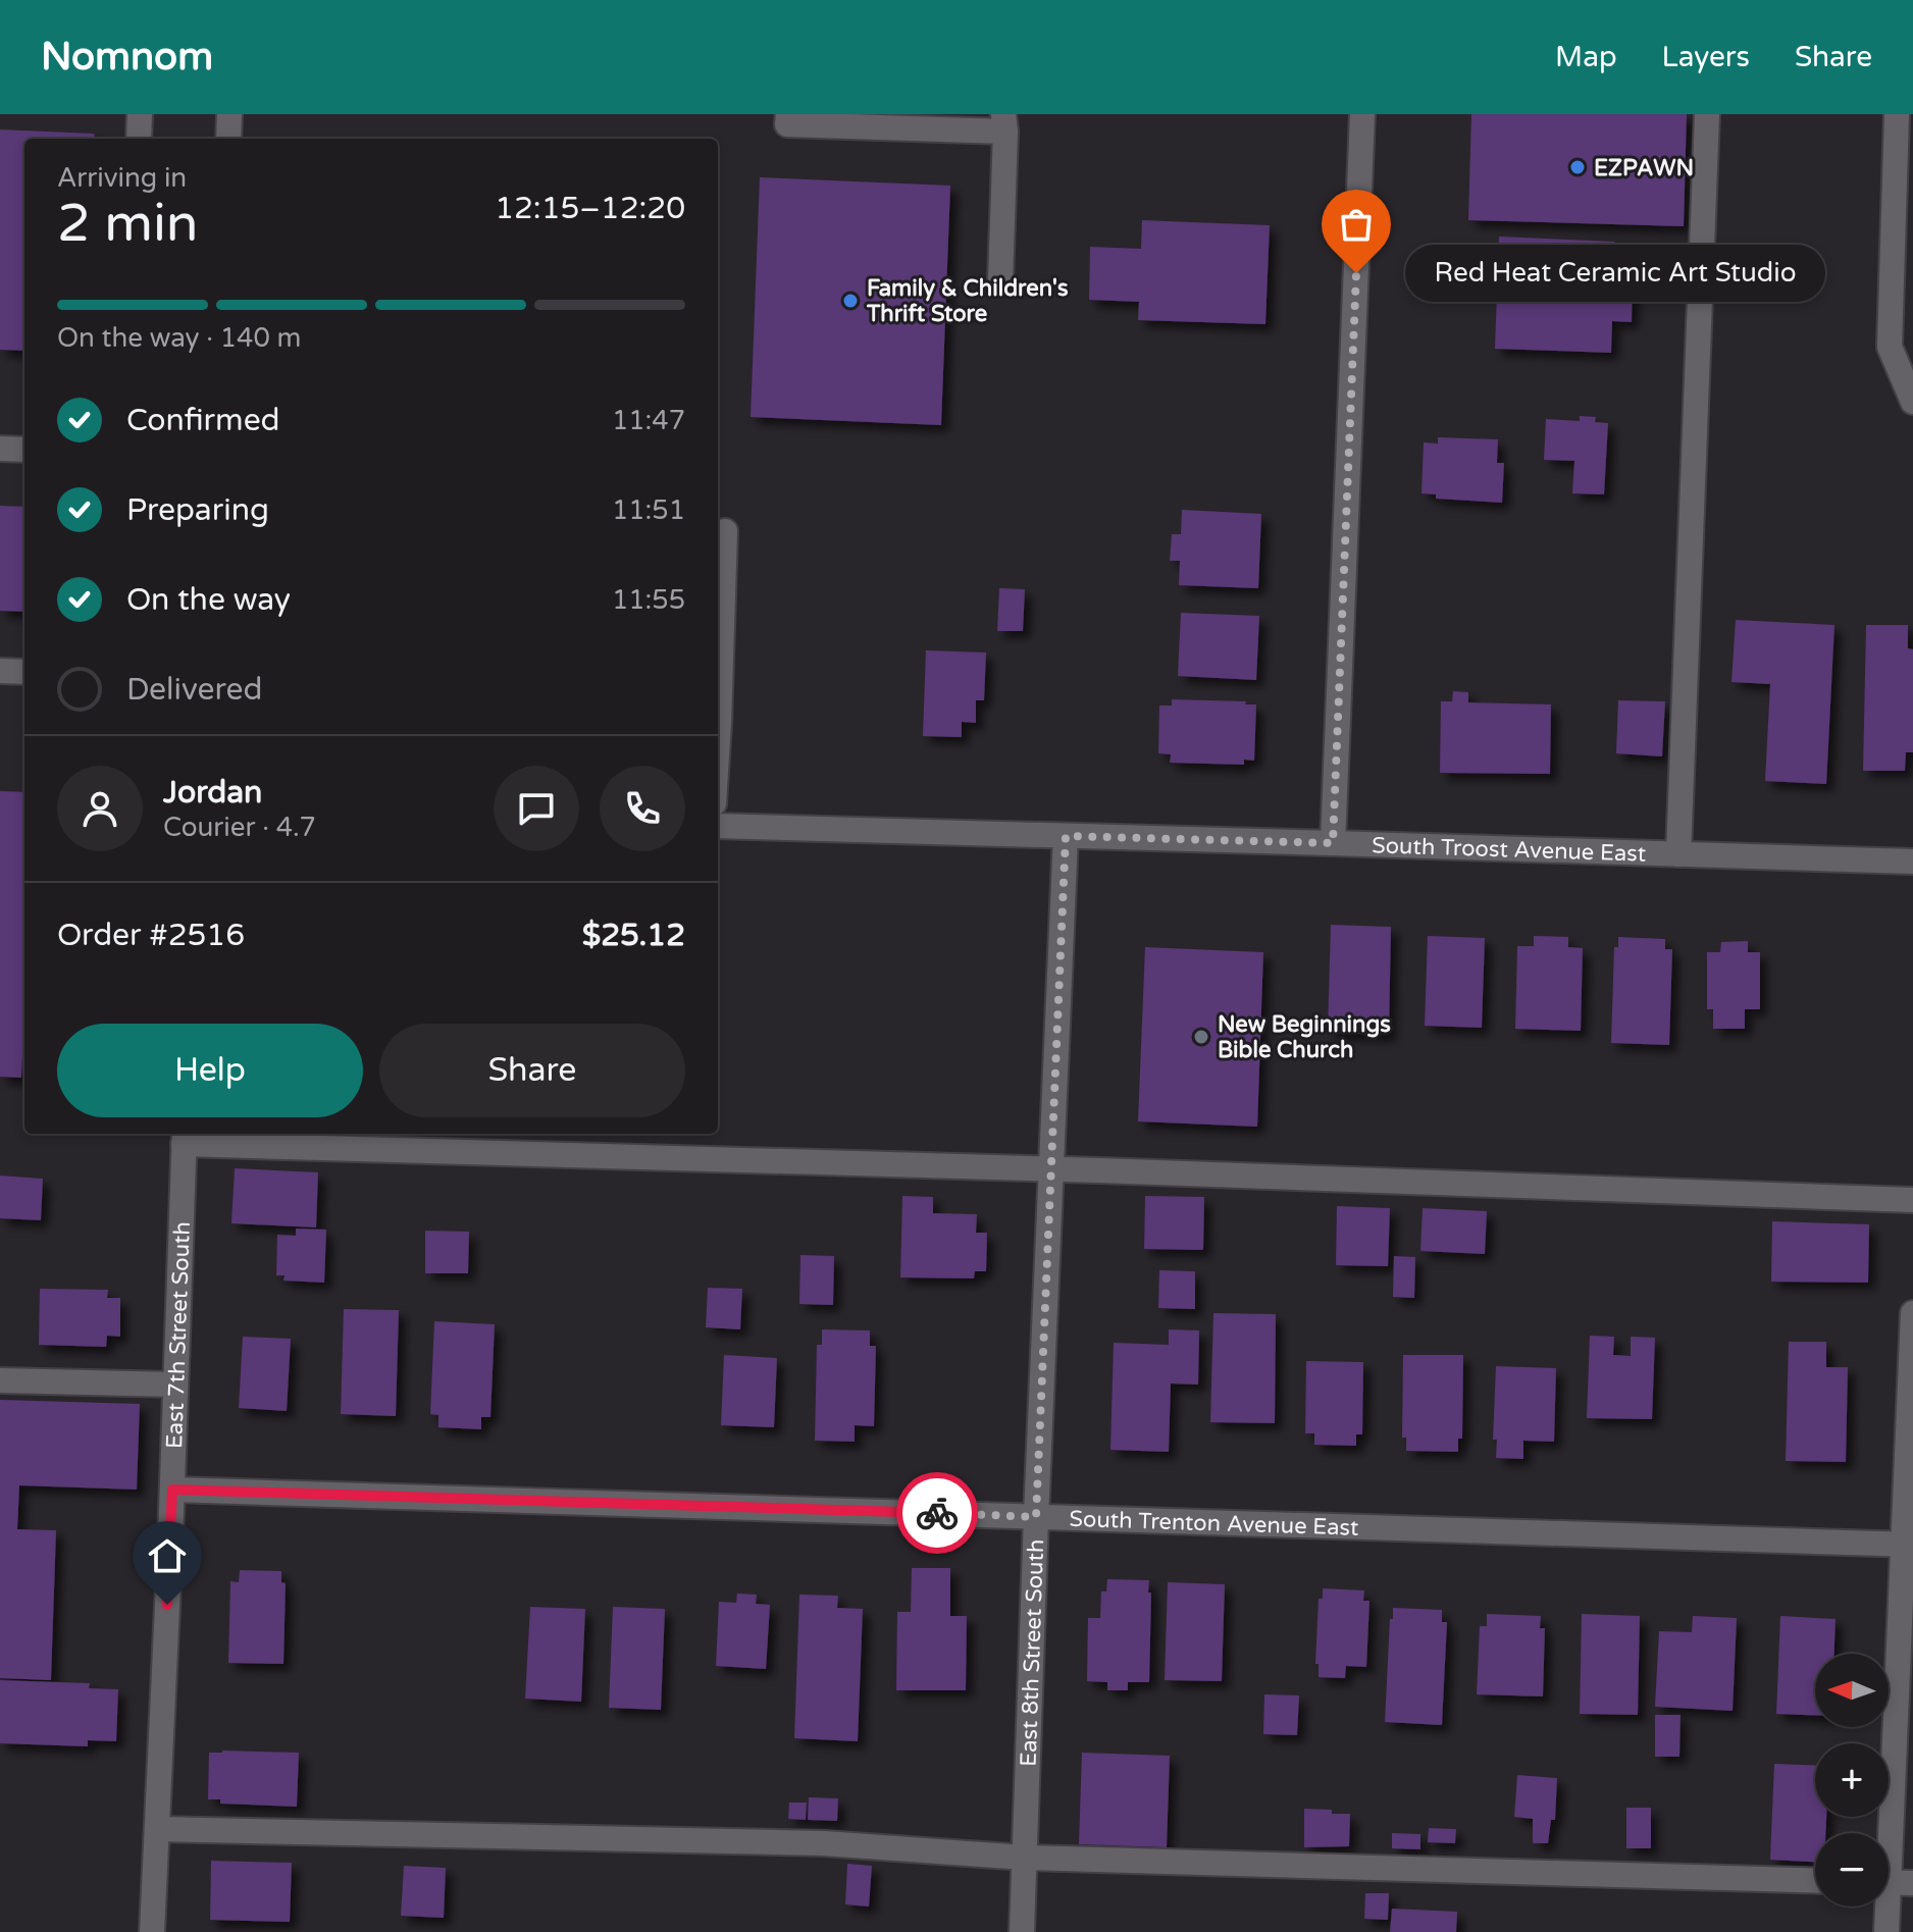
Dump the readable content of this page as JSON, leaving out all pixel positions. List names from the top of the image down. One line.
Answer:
{"streets":{"street":["South Troost Avenue East","East 7th Street South","South Trenton Avenue East","East 8th Street South"]},"crossings":[["South Troost Avenue East","East 8th Street South"],["East 7th Street South","South Trenton Avenue East"],["South Trenton Avenue East","East 8th Street South"]],"places":["EZPAWN","Red Heat Ceramic Art Studio","Family & Children's Thrift Store","New Beginnings Bible Church"],"north":"left","page":{"header":"Nomnom","nav":["Map","Layers","Share"],"heading":["2 min","Arriving in","12:15–12:20"],"panel":["Jordan","Courier · 4.7","Order #2516","$25.12"],"bubble":"Red Heat Ceramic Art Studio","bar":"On the way · 140 m","list":[["Confirmed","11:47"],["Preparing","11:51"],["On the way","11:55"],"Delivered"],"buttons":["Help","Share"],"map_buttons":["+","−"]}}
